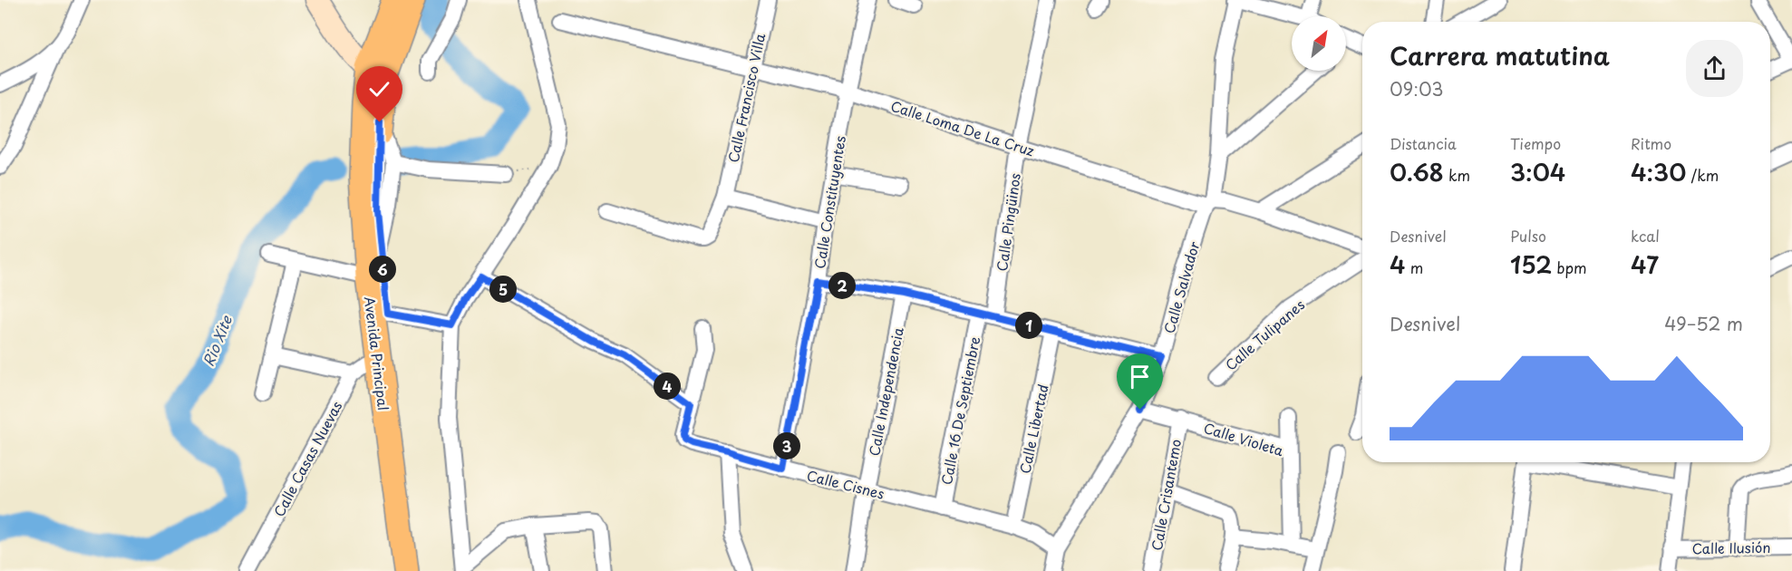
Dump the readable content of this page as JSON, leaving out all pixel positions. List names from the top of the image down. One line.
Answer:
{"streets":{"main road":["Avenida Principal"],"street":["Calle Francisco Villa","Calle Loma De La Cruz","Calle Constituyentes","Calle Pingüinos","Calle Salvador","Calle Tulipanes","Calle Independencia","Calle 16 De Septiembre","Calle Libertad","Calle Violeta","Calle Casas Nuevas","Calle Cisnes","Calle Crisantemo","Calle Ilusión"]},"crossings":[["Calle Francisco Villa","Calle Loma De La Cruz"],["Calle Loma De La Cruz","Calle Constituyentes"],["Calle Loma De La Cruz","Calle Pingüinos"],["Calle Loma De La Cruz","Calle Salvador"],["Calle Constituyentes","Calle Cisnes"],["Calle Salvador","Calle Violeta"],["Calle Salvador","Calle Cisnes"],["Avenida Principal","Calle Casas Nuevas"],["Calle Independencia","Calle Cisnes"],["Calle 16 De Septiembre","Calle Cisnes"],["Calle Libertad","Calle Cisnes"],["Calle Violeta","Calle Crisantemo"]],"water":["Rio Xite"],"north":"top right","page":{"heading":["Carrera matutina","09:03"],"stats":[["Distancia","0.68 km"],["Tiempo","3:04"],["Ritmo","4:30 /km"],["Desnivel","4 m"],["Pulso","152 bpm"],["kcal","47"]],"pins":["6","2","5","1","4","3"],"chart":["Desnivel","49–52 m"]}}
